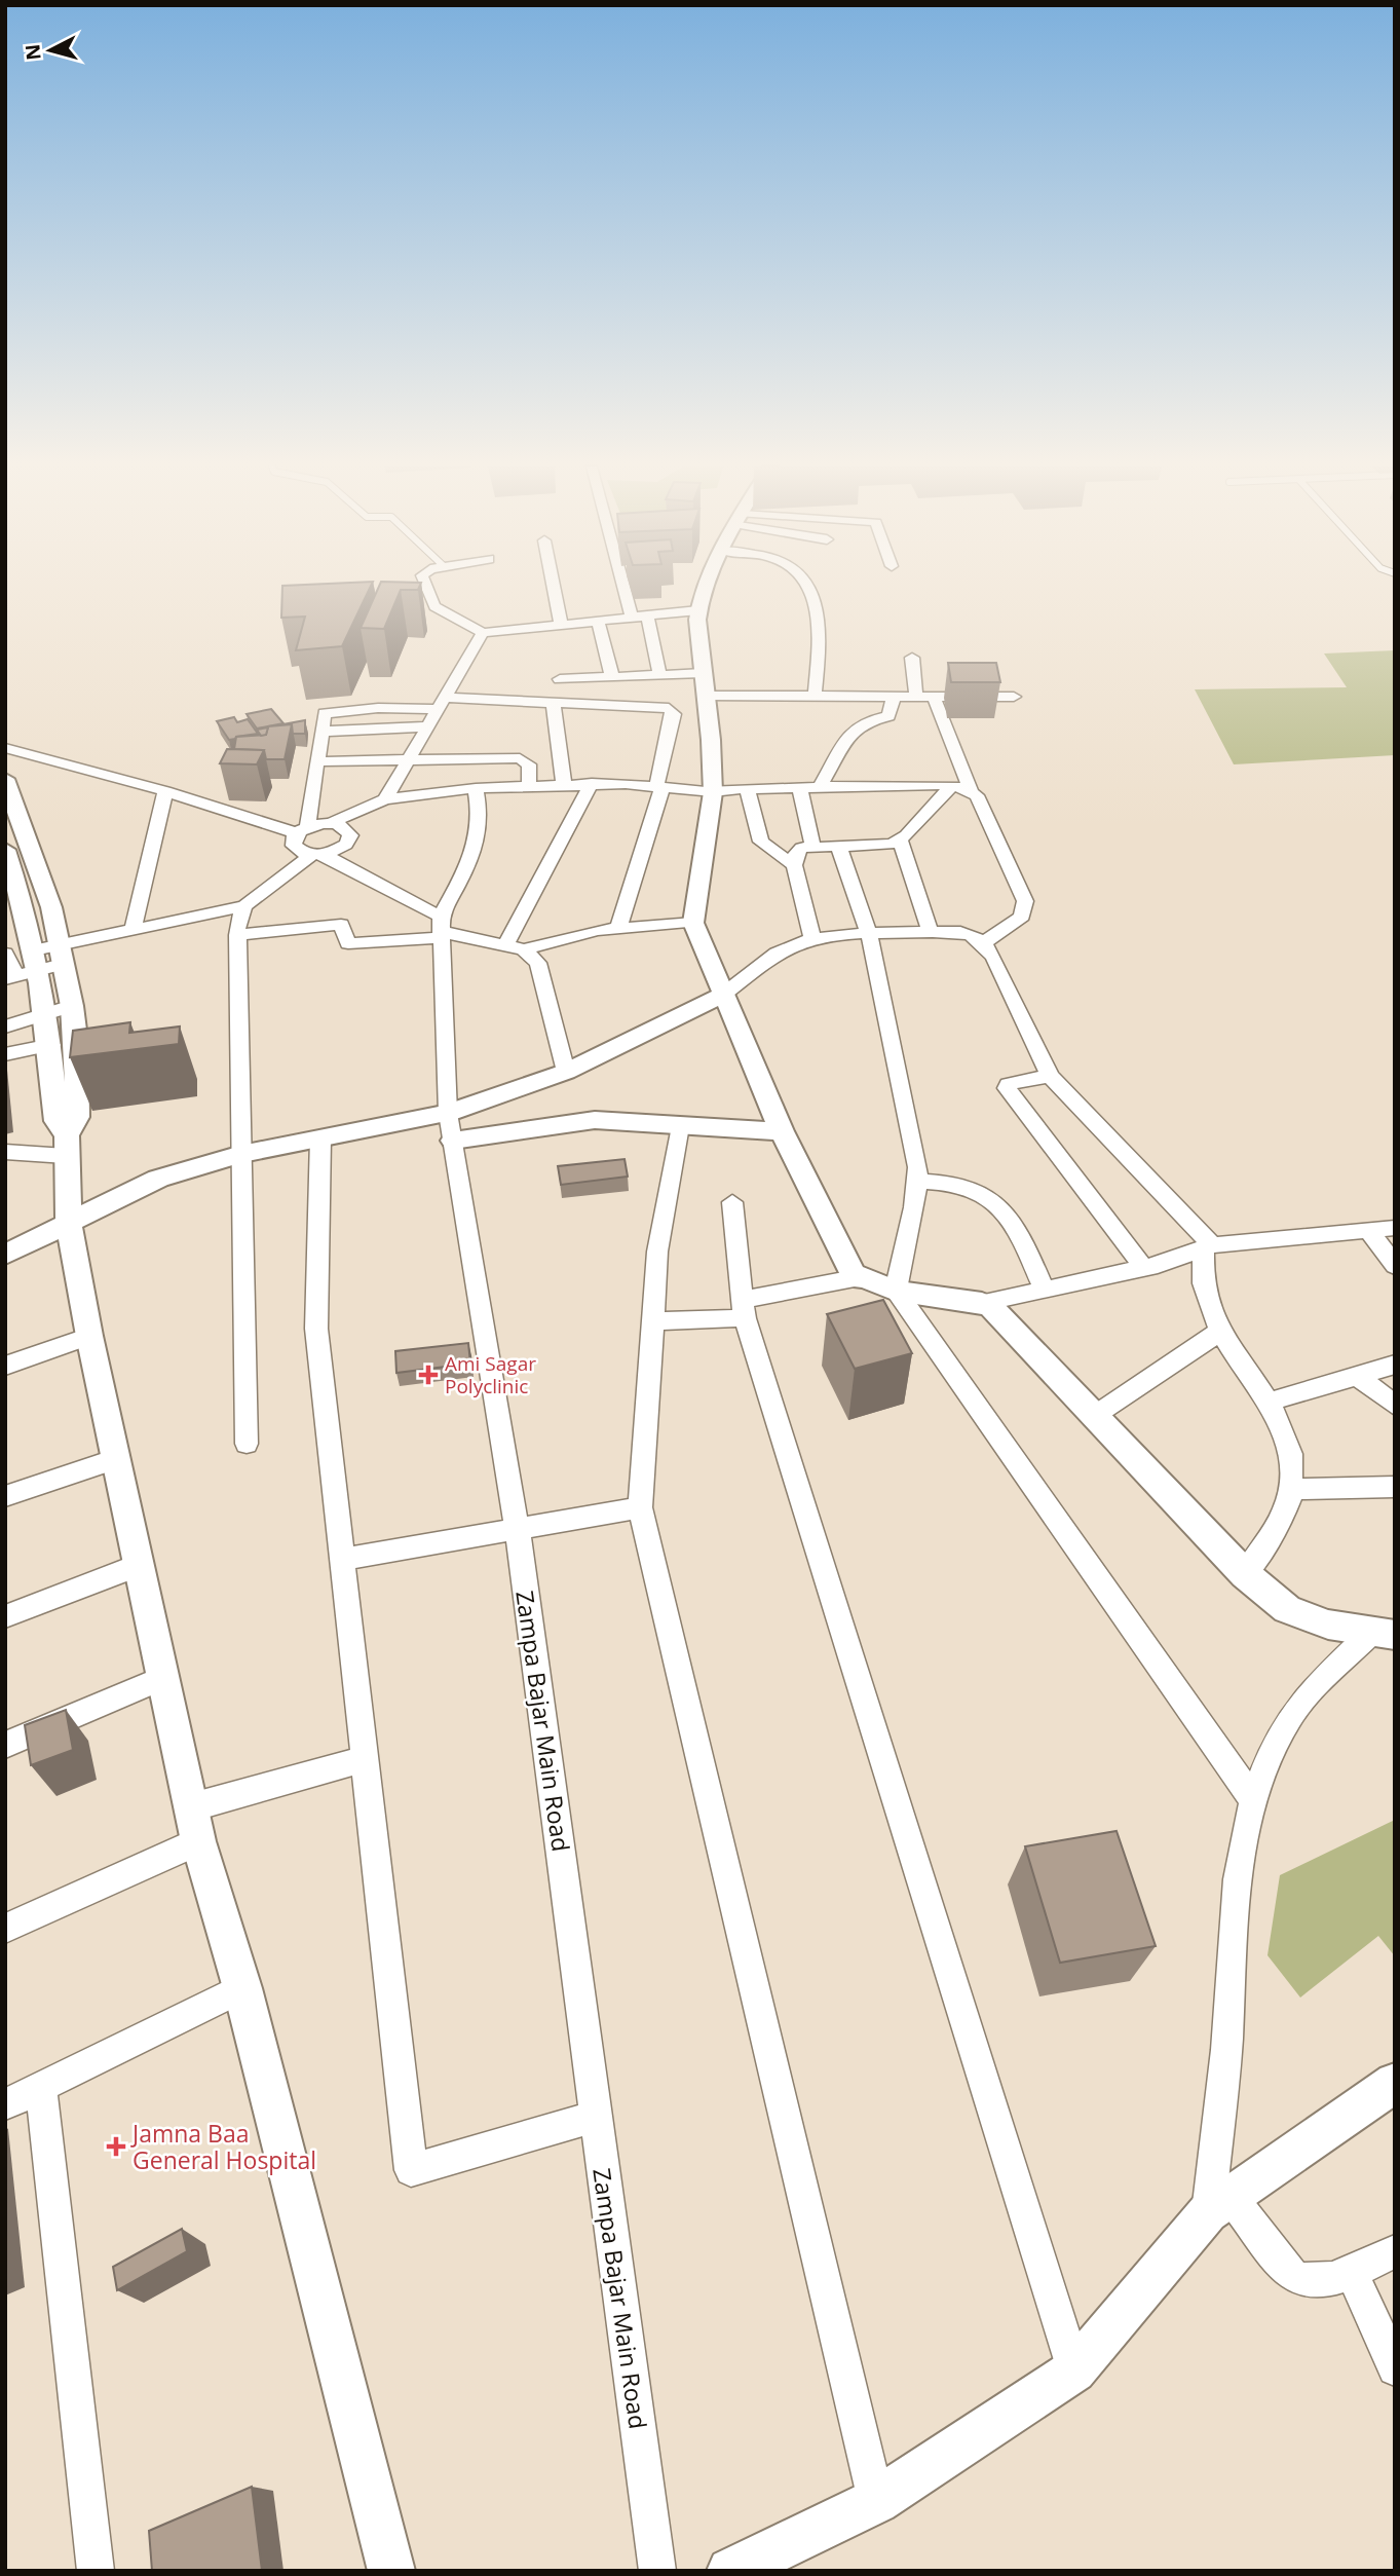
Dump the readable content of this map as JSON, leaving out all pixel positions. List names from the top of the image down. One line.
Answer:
{"streets":{"street":["Zampa Bajar Main Road"]},"places":{"health":["Ami Sagar Polyclinic","Jamna Baa General Hospital"]},"north":"left"}
